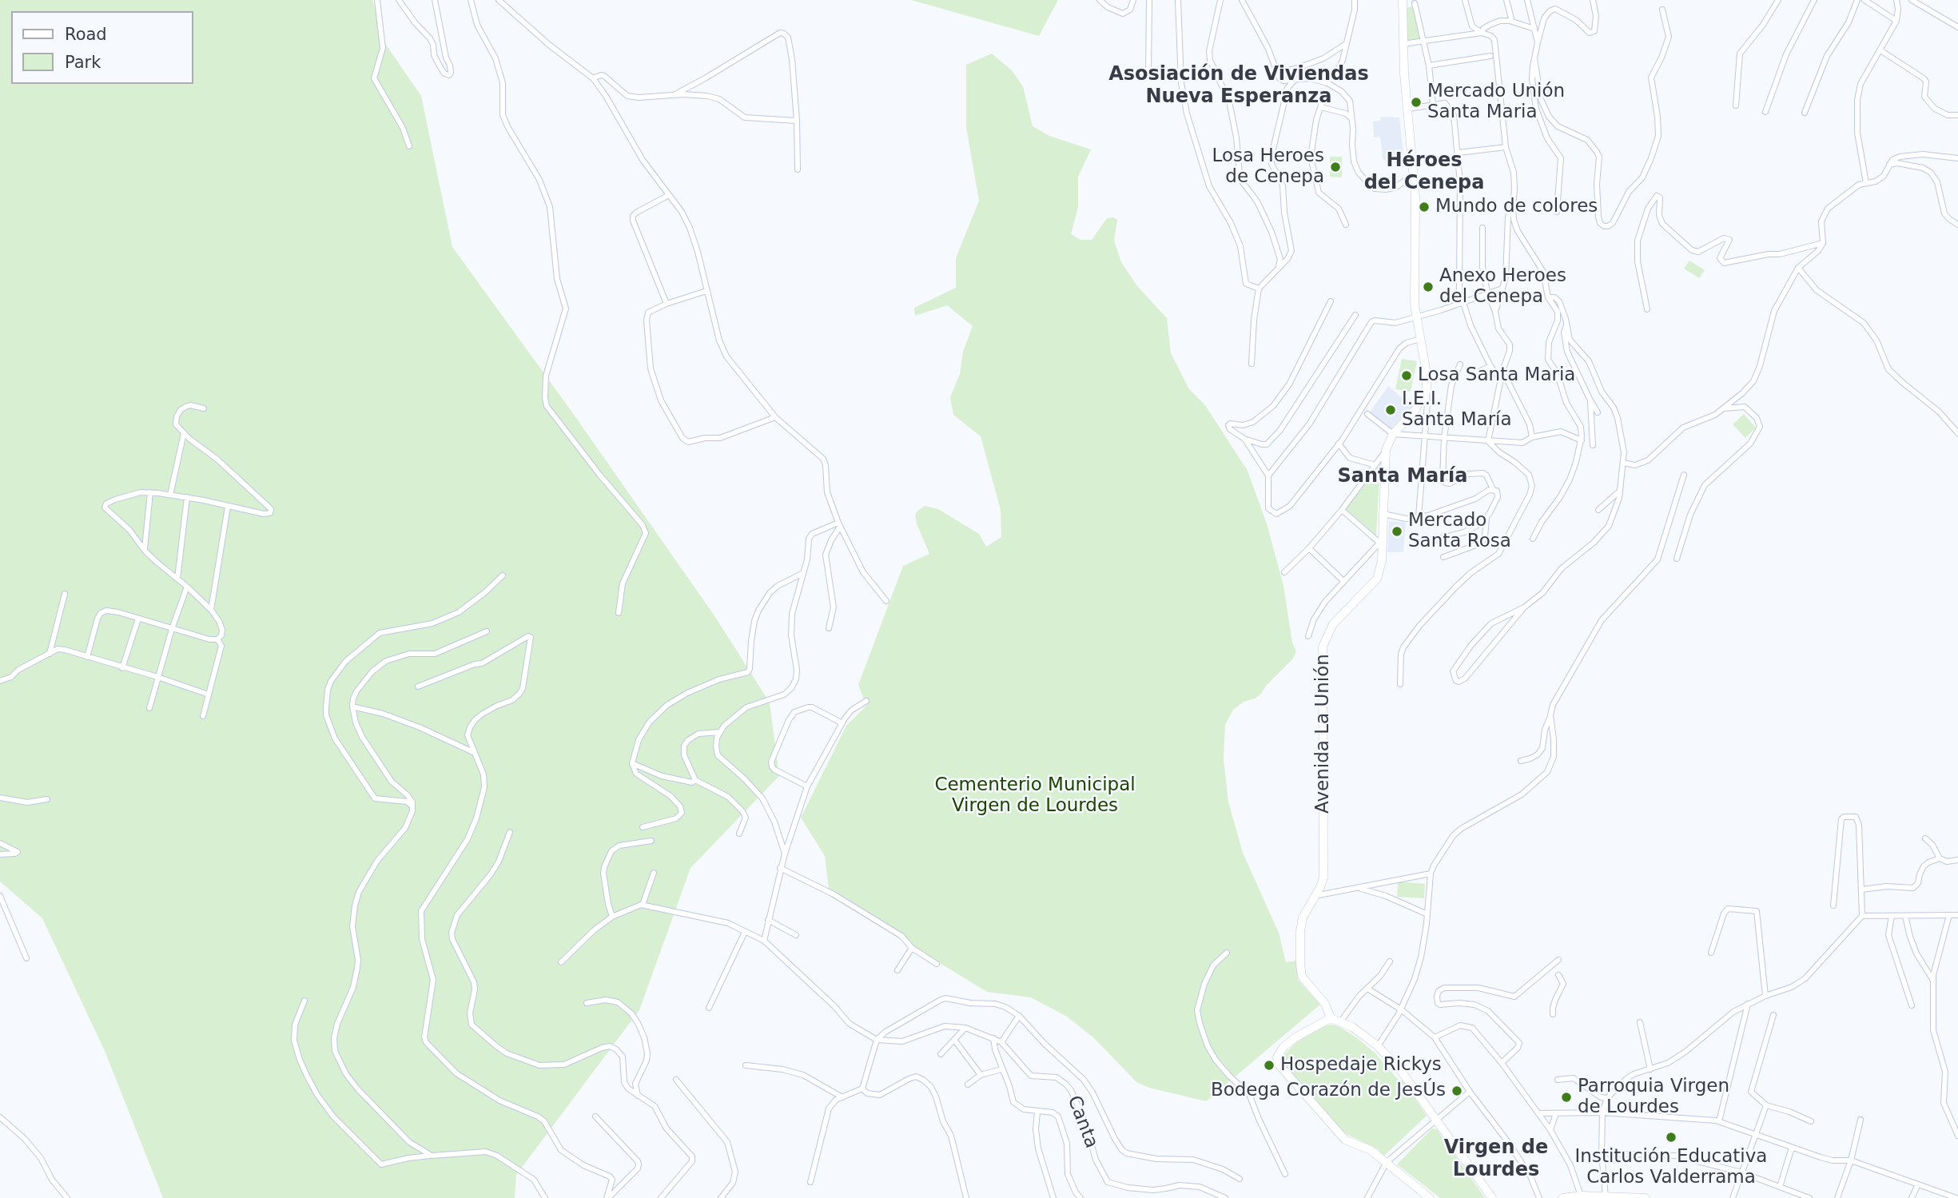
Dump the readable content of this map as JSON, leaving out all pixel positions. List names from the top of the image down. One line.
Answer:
{"streets":{"main road":["Avenida La Unión"],"street":["Canta"]},"districts":["Asosiación de Viviendas Nueva Esperanza","Héroes del Cenepa","Santa María","Virgen de Lourdes"],"parks":["Cementerio Municipal Virgen de Lourdes"],"places":["Mercado Unión Santa Maria","Losa Heroes de Cenepa","Mundo de colores","Anexo Heroes del Cenepa","Losa Santa Maria","I.E.I. Santa María","Mercado Santa Rosa","Hospedaje Rickys","Bodega Corazón de JesÚs","Parroquia Virgen de Lourdes","Institución Educativa Carlos Valderrama"],"legend":["Road","Park"]}
